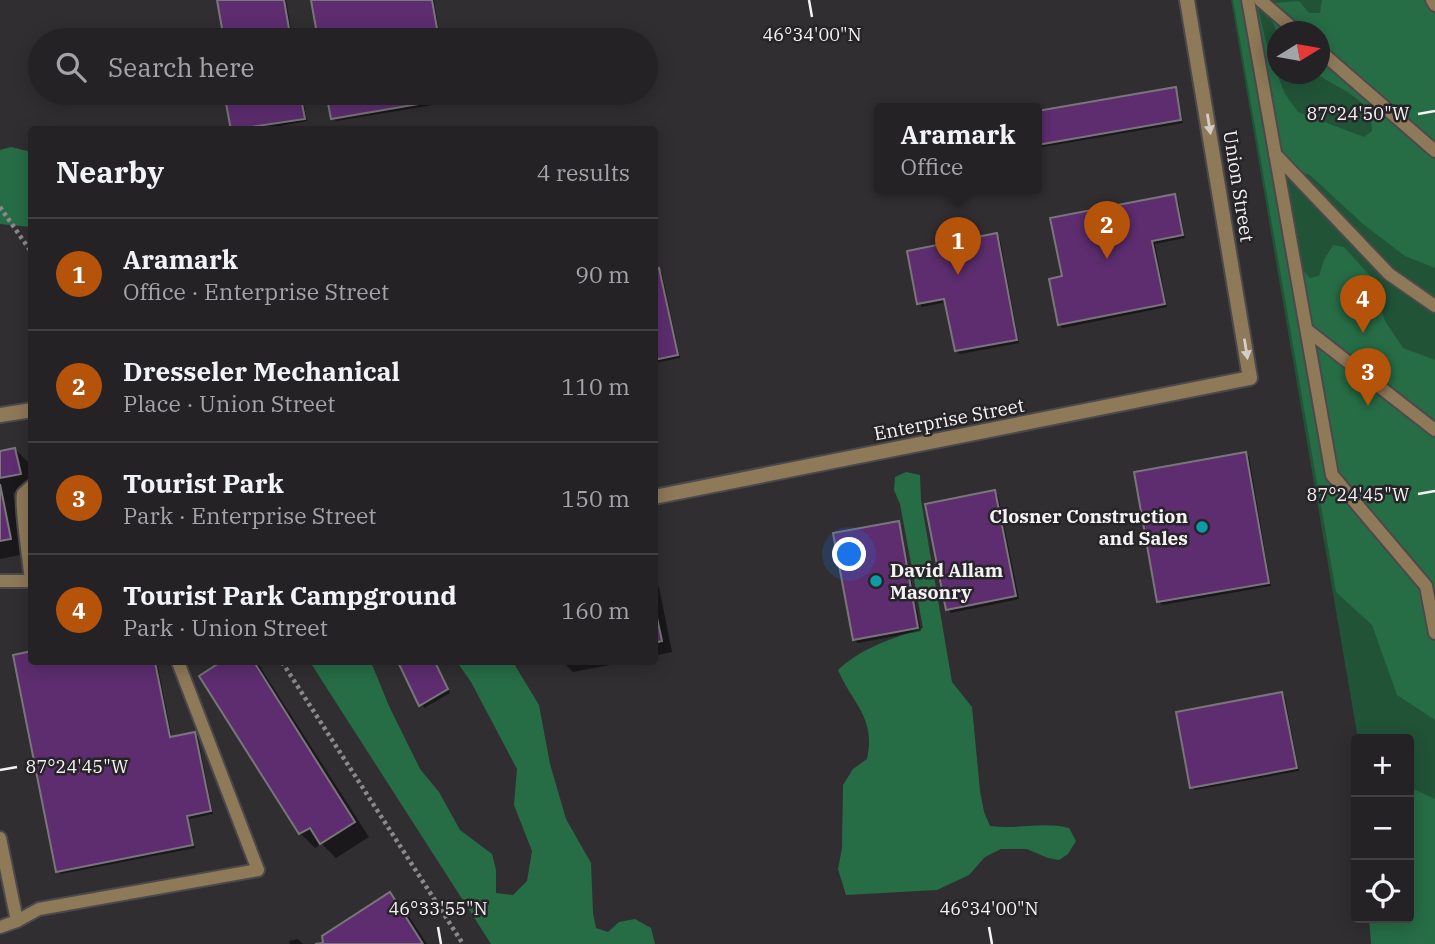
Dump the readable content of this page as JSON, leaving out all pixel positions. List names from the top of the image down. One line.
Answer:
{"streets":{"street":["Union Street","Enterprise Street"]},"crossings":[["Union Street","Enterprise Street"]],"one_way":["Union Street"],"places":["Closner Construction and Sales","David Allam Masonry"],"north":"right","page":{"search":"Search here","popup":["Aramark","Office"],"heading":["Nearby","4 results"],"pins":["2","1","4","3"],"list":[{"mark":"1","name":"Aramark","note":"Office · Enterprise Street","value":"90 m"},{"mark":"2","name":"Dresseler Mechanical","note":"Place · Union Street","value":"110 m"},{"mark":"3","name":"Tourist Park","note":"Park · Enterprise Street","value":"150 m"},{"mark":"4","name":"Tourist Park Campground","note":"Park · Union Street","value":"160 m"}],"map_buttons":["+","−"]},"coordinates":["46°34'00\"N","87°24'50\"W","87°24'45\"W","46°33'55\"N"]}
